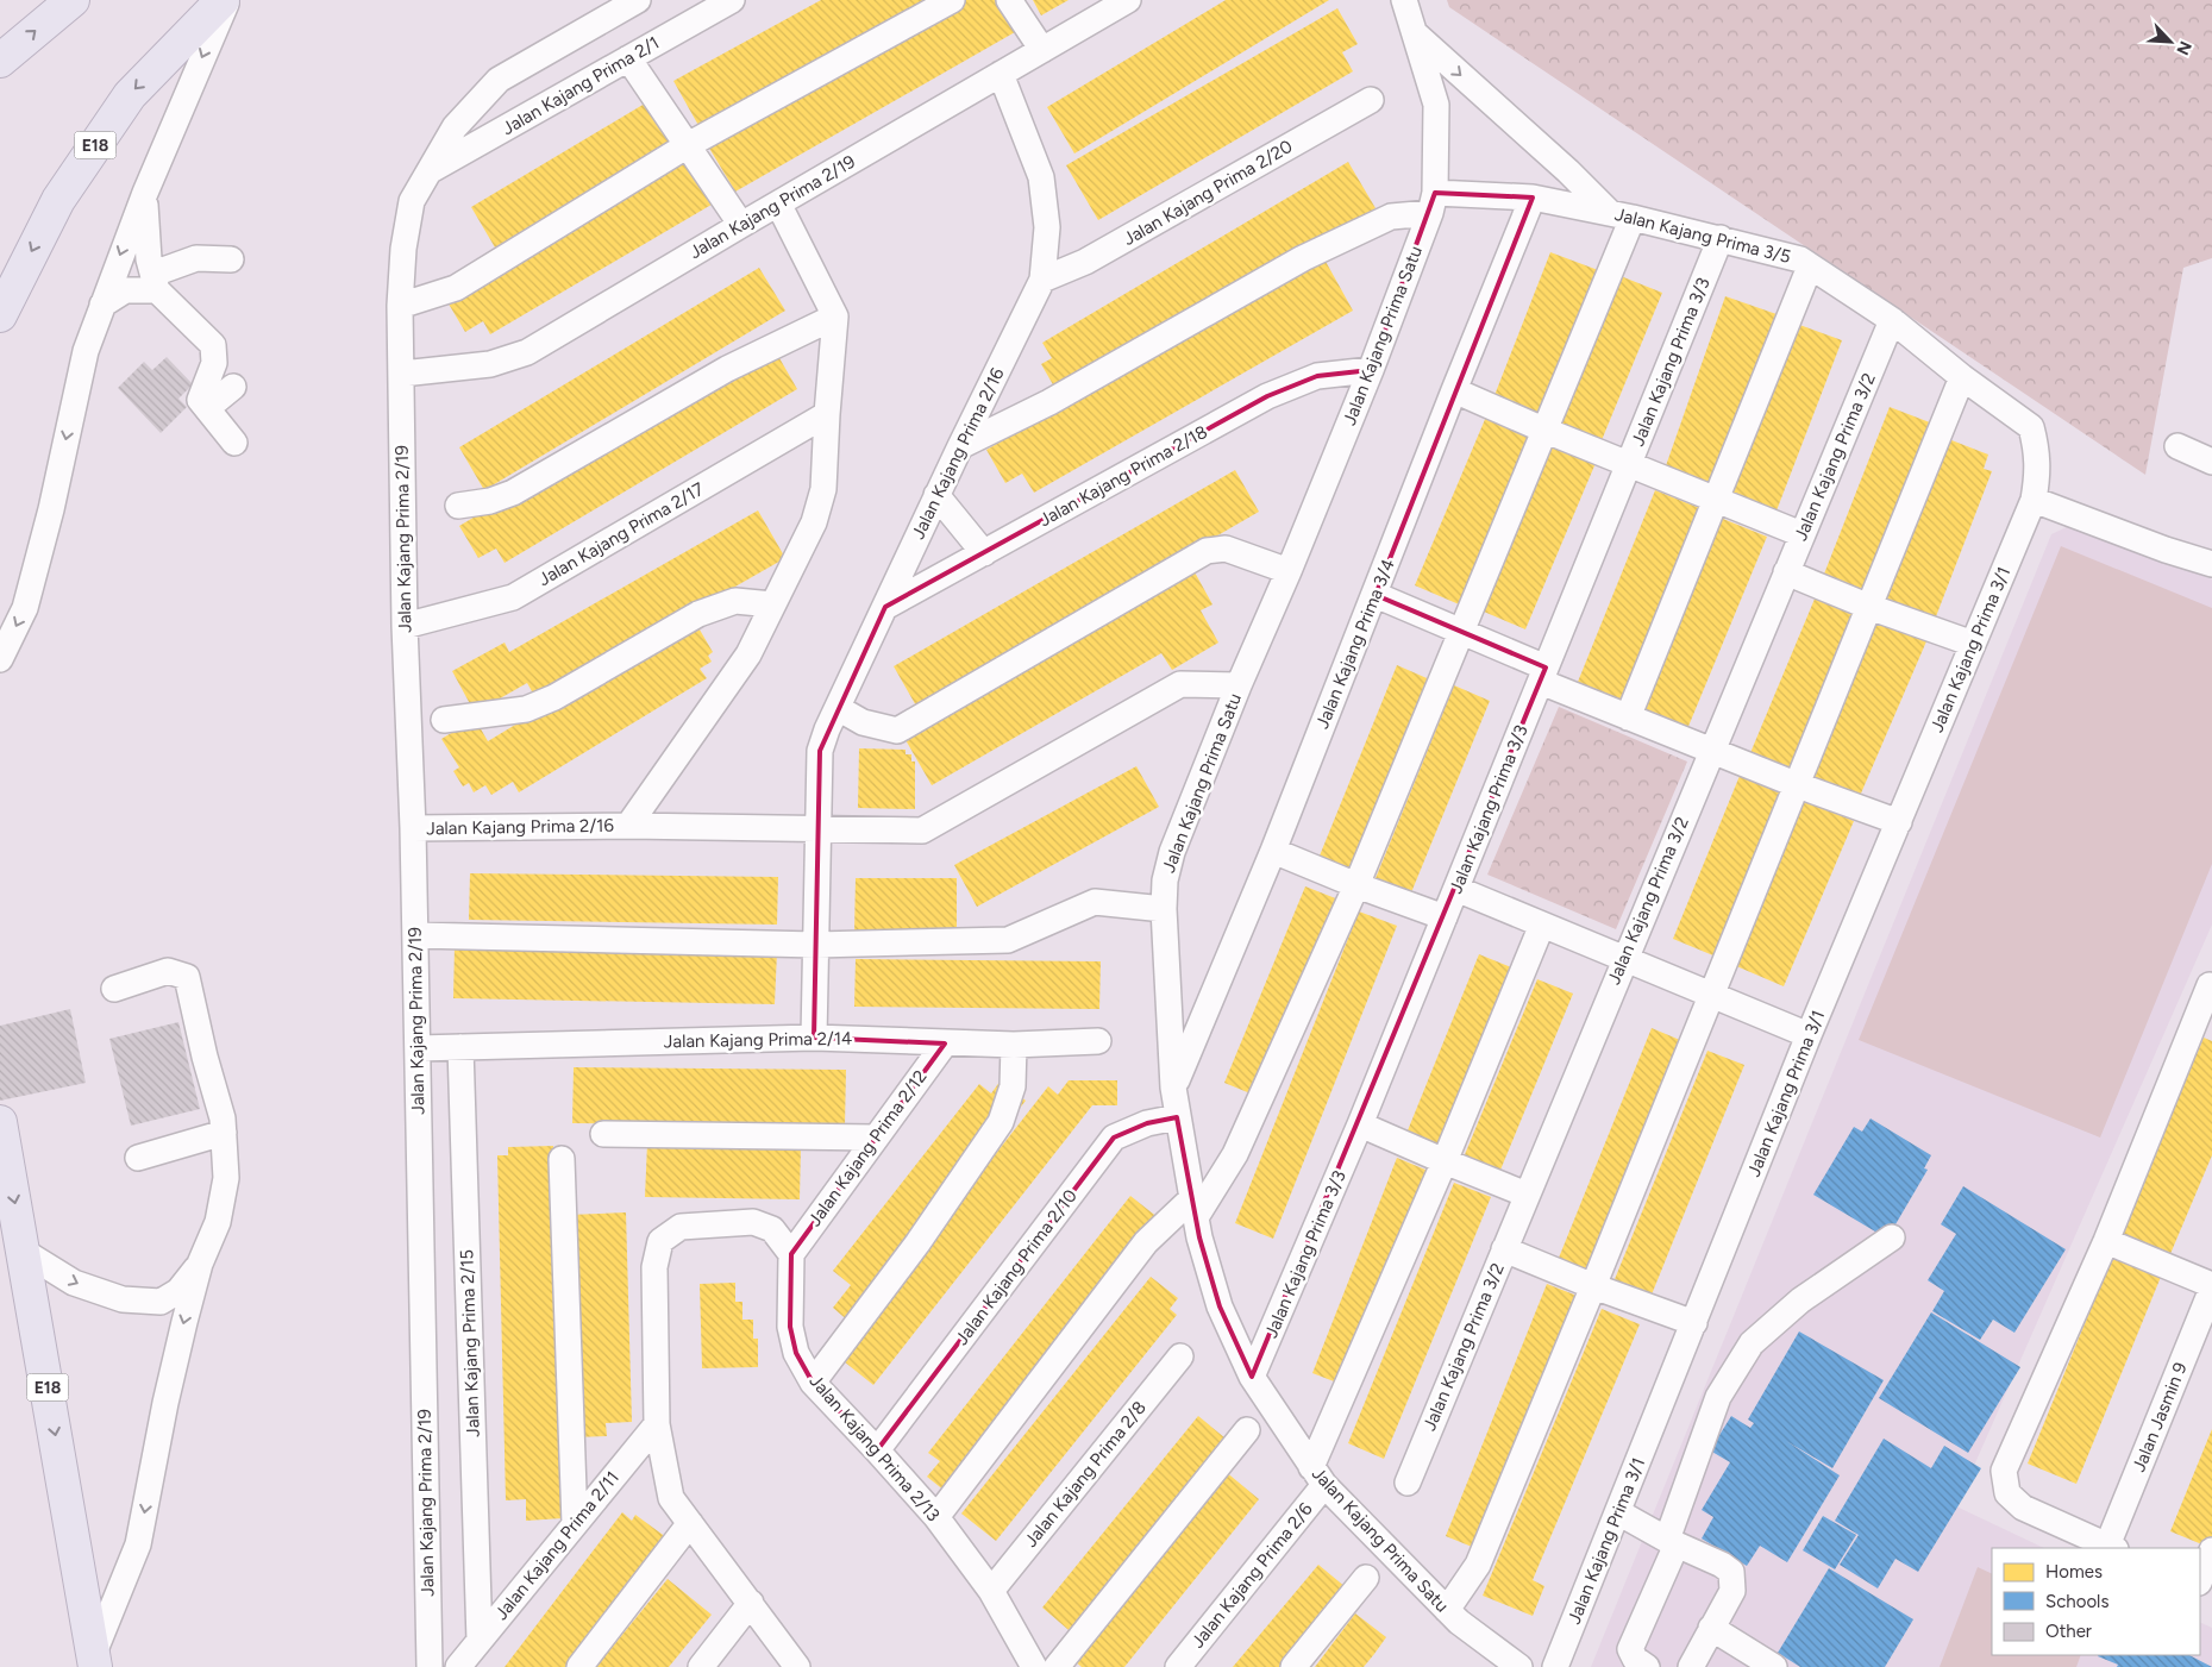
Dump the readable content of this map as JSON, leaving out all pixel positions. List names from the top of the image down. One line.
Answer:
{"streets":{"highway":["E18"],"street":["Jalan Kajang Prima 2/1","Jalan Kajang Prima 2/20","Jalan Kajang Prima 2/19","Jalan Kajang Prima 3/5","Jalan Kajang Prima Satu","Jalan Kajang Prima 3/3","Jalan Kajang Prima 2/16","Jalan Kajang Prima 3/2","Jalan Kajang Prima 2/18","Jalan Kajang Prima 2/17","Jalan Kajang Prima 3/4","Jalan Kajang Prima 3/1","Jalan Kajang Prima 2/14","Jalan Kajang Prima 2/12","Jalan Kajang Prima 2/10","Jalan Kajang Prima 2/15","Jalan Jasmin 9","Jalan Kajang Prima 2/13","Jalan Kajang Prima 2/8","Jalan Kajang Prima 2/11","Jalan Kajang Prima 2/6"]},"crossings":[["Jalan Kajang Prima 2/1","Jalan Kajang Prima 2/19"],["Jalan Kajang Prima 2/20","Jalan Kajang Prima 2/16"],["Jalan Kajang Prima 2/19","Jalan Kajang Prima 2/16"],["Jalan Kajang Prima 2/19","Jalan Kajang Prima 2/17"],["Jalan Kajang Prima 2/19","Jalan Kajang Prima 2/14"],["Jalan Kajang Prima 3/5","Jalan Kajang Prima Satu"],["Jalan Kajang Prima 3/5","Jalan Kajang Prima 3/3"],["Jalan Kajang Prima 3/5","Jalan Kajang Prima 2/16"],["Jalan Kajang Prima 3/5","Jalan Kajang Prima 3/2"],["Jalan Kajang Prima 3/5","Jalan Kajang Prima 3/4"],["Jalan Kajang Prima 3/5","Jalan Kajang Prima 3/1"],["Jalan Kajang Prima Satu","Jalan Kajang Prima 3/3"],["Jalan Kajang Prima Satu","Jalan Kajang Prima 2/16"],["Jalan Kajang Prima Satu","Jalan Kajang Prima 2/18"],["Jalan Kajang Prima Satu","Jalan Kajang Prima 3/4"],["Jalan Kajang Prima Satu","Jalan Kajang Prima 2/10"],["Jalan Kajang Prima Satu","Jalan Kajang Prima 2/6"],["Jalan Kajang Prima 2/16","Jalan Kajang Prima 2/18"],["Jalan Kajang Prima 2/16","Jalan Kajang Prima 2/17"],["Jalan Kajang Prima 2/16","Jalan Kajang Prima 2/14"],["Jalan Kajang Prima 2/14","Jalan Kajang Prima 2/12"],["Jalan Kajang Prima 2/14","Jalan Kajang Prima 2/15"],["Jalan Kajang Prima 2/12","Jalan Kajang Prima 2/13"],["Jalan Kajang Prima 2/10","Jalan Kajang Prima 2/13"],["Jalan Kajang Prima 2/15","Jalan Kajang Prima 2/11"],["Jalan Kajang Prima 2/13","Jalan Kajang Prima 2/8"]],"legend":["Homes","Schools","Other"],"north":"bottom right"}
